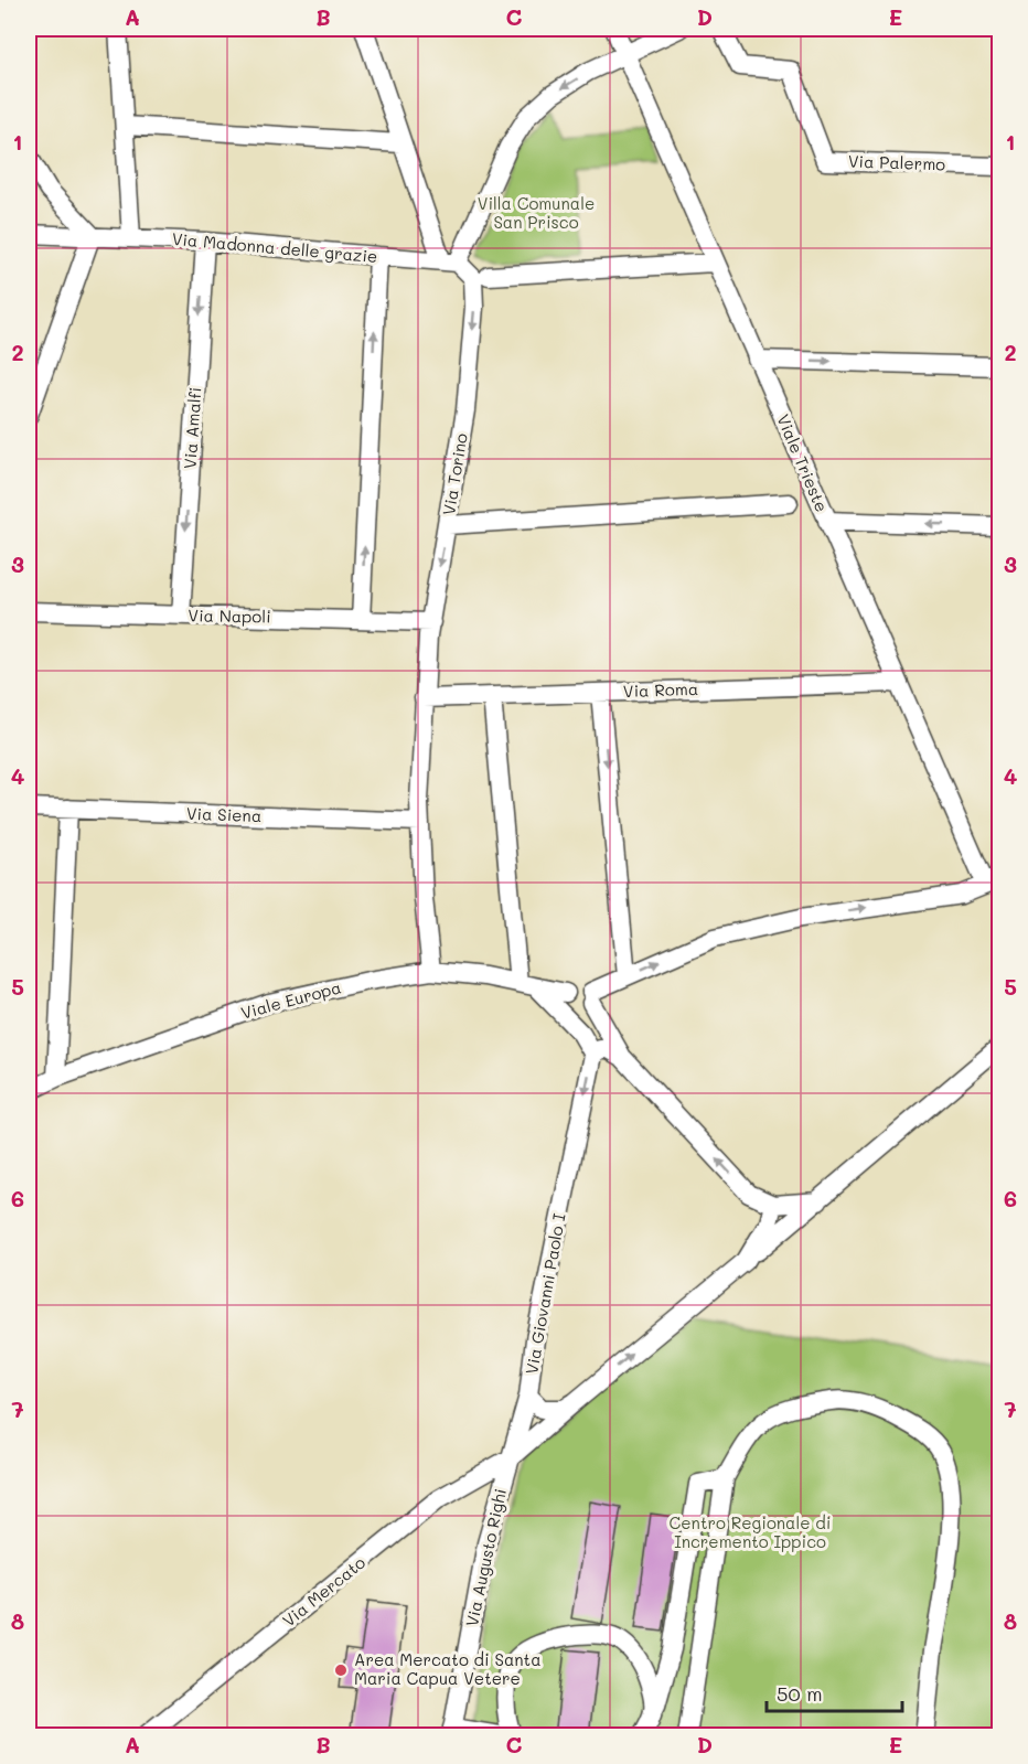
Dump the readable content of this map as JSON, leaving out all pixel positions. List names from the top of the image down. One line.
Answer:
{"streets":{"street":["Via Palermo","Via Madonna delle grazie","Via Amalfi","Viale Trieste","Via Torino","Via Napoli","Via Roma","Via Siena","Viale Europa","Via Giovanni Paolo I","Via Augusto Righi","Via Mercato"]},"crossings":[["Via Madonna delle grazie","Via Amalfi"],["Via Madonna delle grazie","Via Torino"],["Via Amalfi","Via Napoli"],["Viale Trieste","Via Roma"],["Via Torino","Via Napoli"],["Via Torino","Via Roma"],["Via Torino","Via Siena"],["Via Torino","Viale Europa"],["Via Giovanni Paolo I","Via Augusto Righi"],["Via Augusto Righi","Via Mercato"]],"parks":["Villa Comunale San Prisco","Centro Regionale di Incremento Ippico"],"places":["Area Mercato di Santa Maria Capua Vetere"],"scale_bar":"50 m","grid":{"columns":["A","B","C","D","E"],"rows":["1","2","3","4","5","6","7","8"]}}
